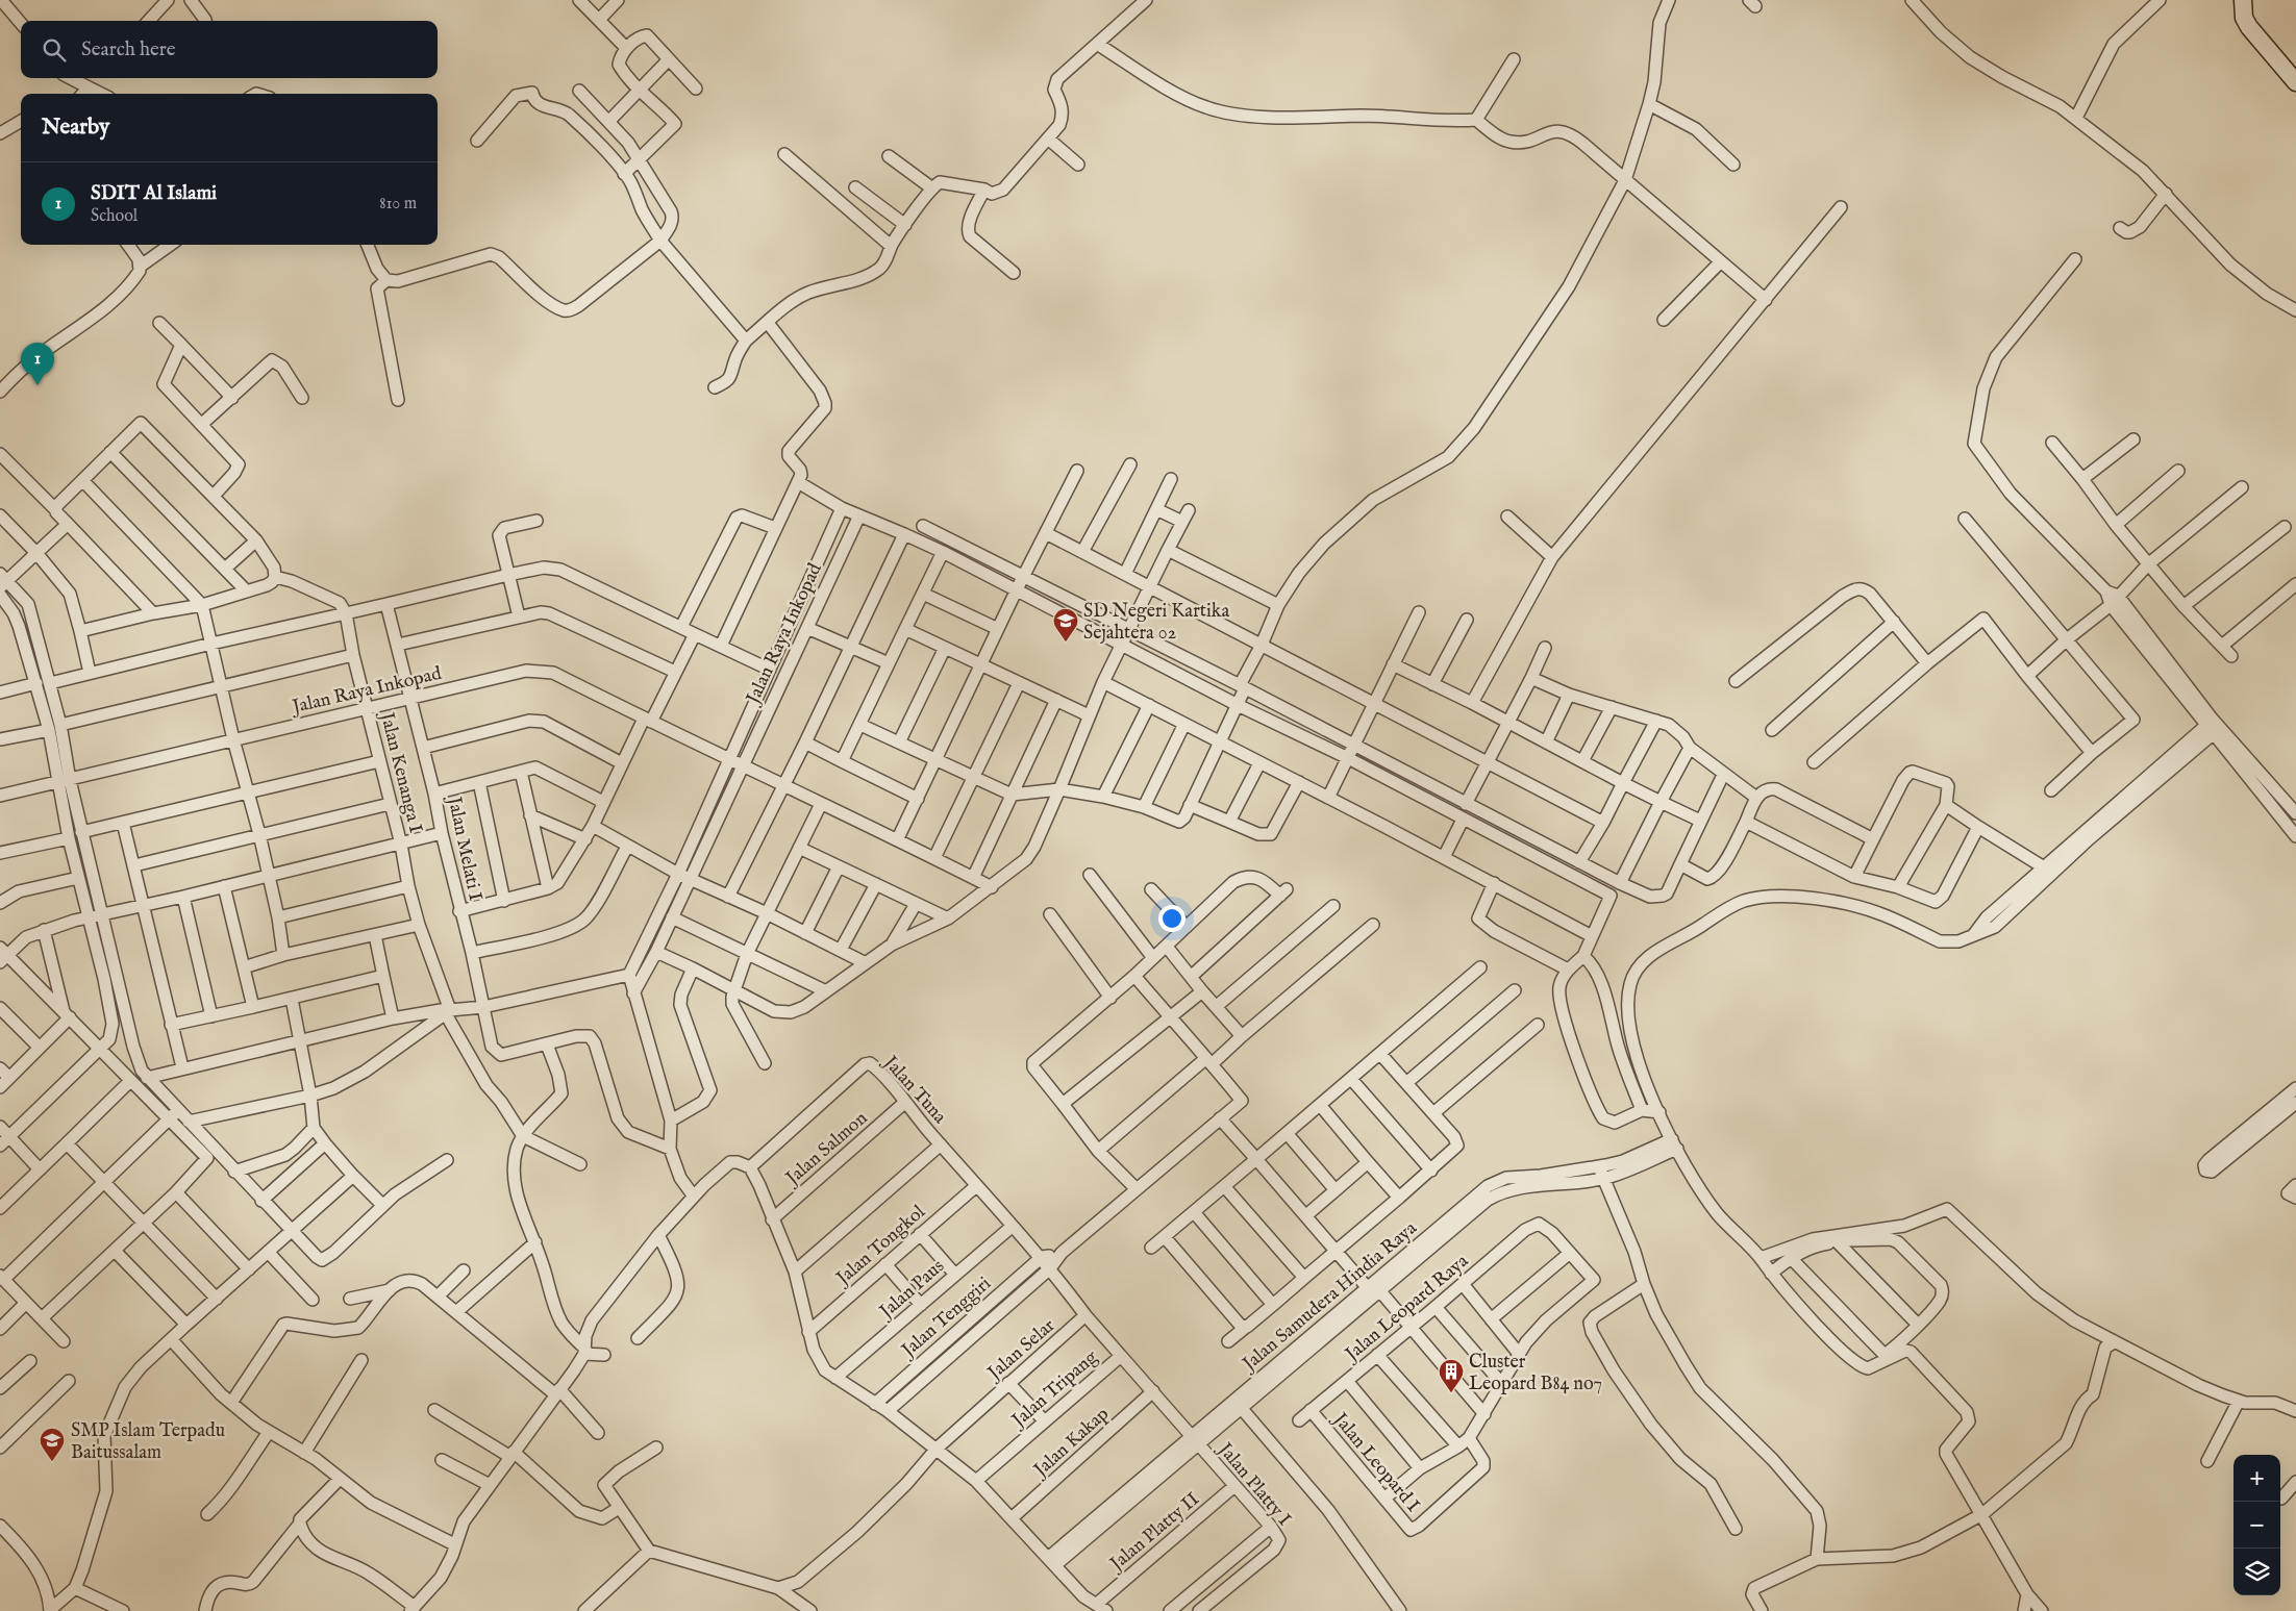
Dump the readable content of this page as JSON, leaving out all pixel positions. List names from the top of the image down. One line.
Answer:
{"streets":{"street":["Jalan Raya Inkopad","Jalan Kenanga I","Jalan Melati I","Jalan Tuna","Jalan Salmon","Jalan Tongkol","Jalan Paus","Jalan Samudera Hindia Raya","Jalan Leopard Raya","Jalan Tenggiri","Jalan Selar","Jalan Tripang","Jalan Kakap","Jalan Leopard I","Jalan Platty I","Jalan Platty II"]},"crossings":[["Jalan Raya Inkopad","Jalan Kenanga I"],["Jalan Raya Inkopad","Jalan Melati I"],["Jalan Tuna","Jalan Salmon"],["Jalan Tuna","Jalan Tongkol"],["Jalan Tuna","Jalan Paus"],["Jalan Tuna","Jalan Tenggiri"],["Jalan Samudera Hindia Raya","Jalan Platty I"],["Jalan Leopard Raya","Jalan Leopard I"],["Jalan Tripang","Jalan Kakap"],["Jalan Tripang","Jalan Platty I"],["Jalan Kakap","Jalan Platty I"],["Jalan Platty I","Jalan Platty II"]],"places":{"school or university":["SD Negeri Kartika Sejahtera 02","SMP Islam Terpadu Baitussalam"],"building":["Cluster Leopard B84 no7"]},"page":{"search":"Search here","heading":"Nearby","list":[{"mark":"1","name":"SDIT Al Islami","note":"School","value":"810 m"}],"pins":"1","map_buttons":["+","−"]}}
